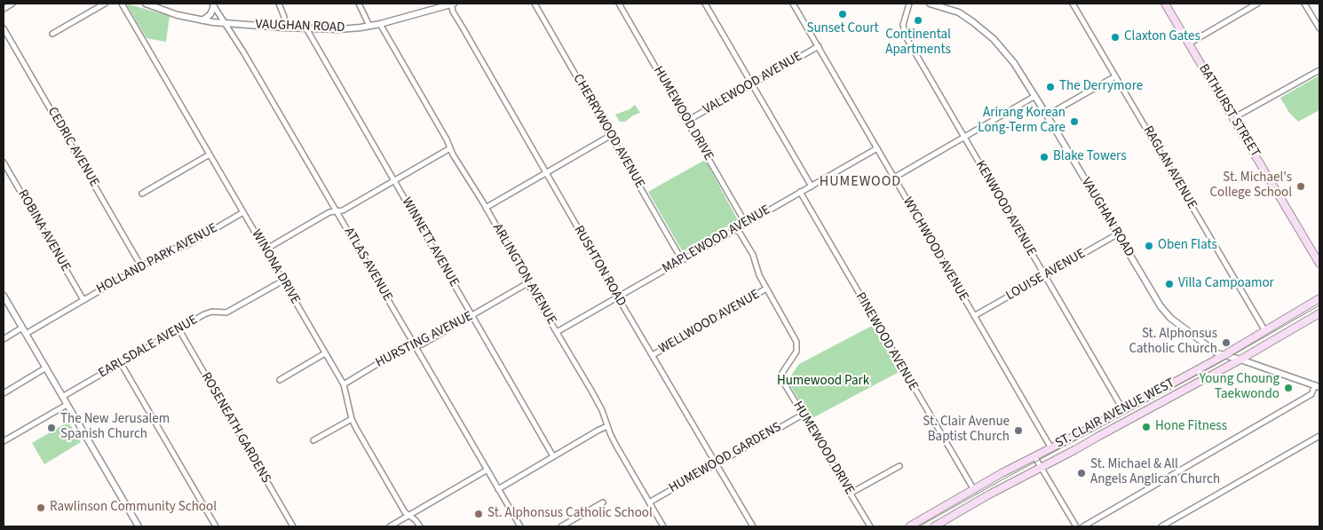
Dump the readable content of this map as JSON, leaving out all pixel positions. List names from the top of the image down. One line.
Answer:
{"streets":{"main road":["BATHURST STREET","ST. CLAIR AVENUE WEST"],"street":["VAUGHAN ROAD","VALEWOOD AVENUE","HUMEWOOD DRIVE","CHERRYWOOD AVENUE","CEDRIC AVENUE","RAGLAN AVENUE","KENWOOD AVENUE","ROBINA AVENUE","MAPLEWOOD AVENUE","WINNETT AVENUE","WYCHWOOD AVENUE","HOLLAND PARK AVENUE","ATLAS AVENUE","RUSHTON ROAD","WINONA DRIVE","ARLINGTON AVENUE","LOUISE AVENUE","WELLWOOD AVENUE","HURSTING AVENUE","PINEWOOD AVENUE","EARLSDALE AVENUE","ROSENEATH GARDENS","HUMEWOOD GARDENS"]},"crossings":[["VAUGHAN ROAD","WINNETT AVENUE"],["VAUGHAN ROAD","ATLAS AVENUE"],["VAUGHAN ROAD","RUSHTON ROAD"],["VAUGHAN ROAD","ARLINGTON AVENUE"],["VAUGHAN ROAD","LOUISE AVENUE"],["VAUGHAN ROAD","ST. CLAIR AVENUE WEST"],["VALEWOOD AVENUE","HUMEWOOD DRIVE"],["VALEWOOD AVENUE","WYCHWOOD AVENUE"],["HUMEWOOD DRIVE","MAPLEWOOD AVENUE"],["HUMEWOOD DRIVE","WELLWOOD AVENUE"],["HUMEWOOD DRIVE","HUMEWOOD GARDENS"],["CHERRYWOOD AVENUE","MAPLEWOOD AVENUE"],["CEDRIC AVENUE","HOLLAND PARK AVENUE"],["RAGLAN AVENUE","ST. CLAIR AVENUE WEST"],["KENWOOD AVENUE","LOUISE AVENUE"],["KENWOOD AVENUE","ST. CLAIR AVENUE WEST"],["ROBINA AVENUE","HOLLAND PARK AVENUE"],["MAPLEWOOD AVENUE","WYCHWOOD AVENUE"],["MAPLEWOOD AVENUE","RUSHTON ROAD"],["MAPLEWOOD AVENUE","ARLINGTON AVENUE"],["MAPLEWOOD AVENUE","PINEWOOD AVENUE"],["WINNETT AVENUE","HURSTING AVENUE"],["WYCHWOOD AVENUE","LOUISE AVENUE"],["WYCHWOOD AVENUE","ST. CLAIR AVENUE WEST"],["HOLLAND PARK AVENUE","WINONA DRIVE"],["ATLAS AVENUE","HURSTING AVENUE"],["RUSHTON ROAD","WELLWOOD AVENUE"],["RUSHTON ROAD","HUMEWOOD GARDENS"],["WINONA DRIVE","HURSTING AVENUE"],["WINONA DRIVE","EARLSDALE AVENUE"],["ARLINGTON AVENUE","HURSTING AVENUE"],["ARLINGTON AVENUE","HUMEWOOD GARDENS"],["PINEWOOD AVENUE","ST. CLAIR AVENUE WEST"],["EARLSDALE AVENUE","ROSENEATH GARDENS"]],"districts":["HUMEWOOD"],"parks":["Humewood Park"],"places":["Sunset Court","Continental Apartments","Claxton Gates","The Derrymore","Arirang Korean Long-Term Care","Blake Towers","St. Michael's College School","Oben Flats","Villa Campoamor","St. Alphonsus Catholic Church","Young Choung Taekwondo","Hone Fitness","The New Jerusalem Spanish Church","St. Clair Avenue Baptist Church","St. Michael & All Angels Anglican Church","Rawlinson Community School","St. Alphonsus Catholic School"]}
